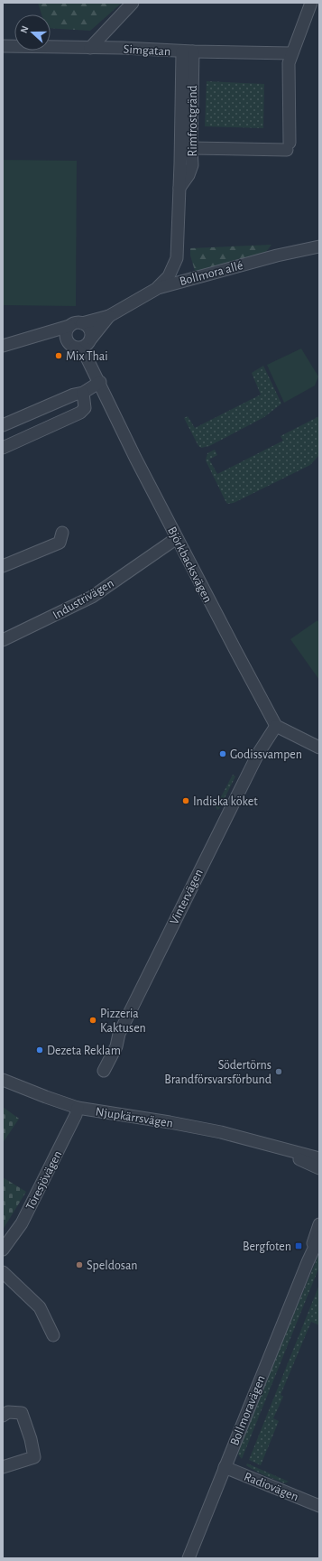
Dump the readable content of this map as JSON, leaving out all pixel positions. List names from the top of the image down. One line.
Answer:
{"streets":{"street":["Simgatan","Rimfrostgränd","Bollmora allé","Björkbacksvägen","Industrivägen","Vintervägen","Njupkärrsvägen","Töresjövägen","Bollmoravägen","Radiovägen"]},"crossings":[["Simgatan","Rimfrostgränd"],["Rimfrostgränd","Bollmora allé"],["Bollmora allé","Björkbacksvägen"],["Björkbacksvägen","Industrivägen"],["Björkbacksvägen","Vintervägen"],["Njupkärrsvägen","Töresjövägen"],["Bollmoravägen","Radiovägen"]],"places":{"other":["Mix Thai","Godissvampen","Indiska köket","Pizzeria Kaktusen","Dezeta Reklam","Södertörns Brandförsvarsförbund","Speldosan"],"transit":["Bergfoten"]},"north":"left"}
